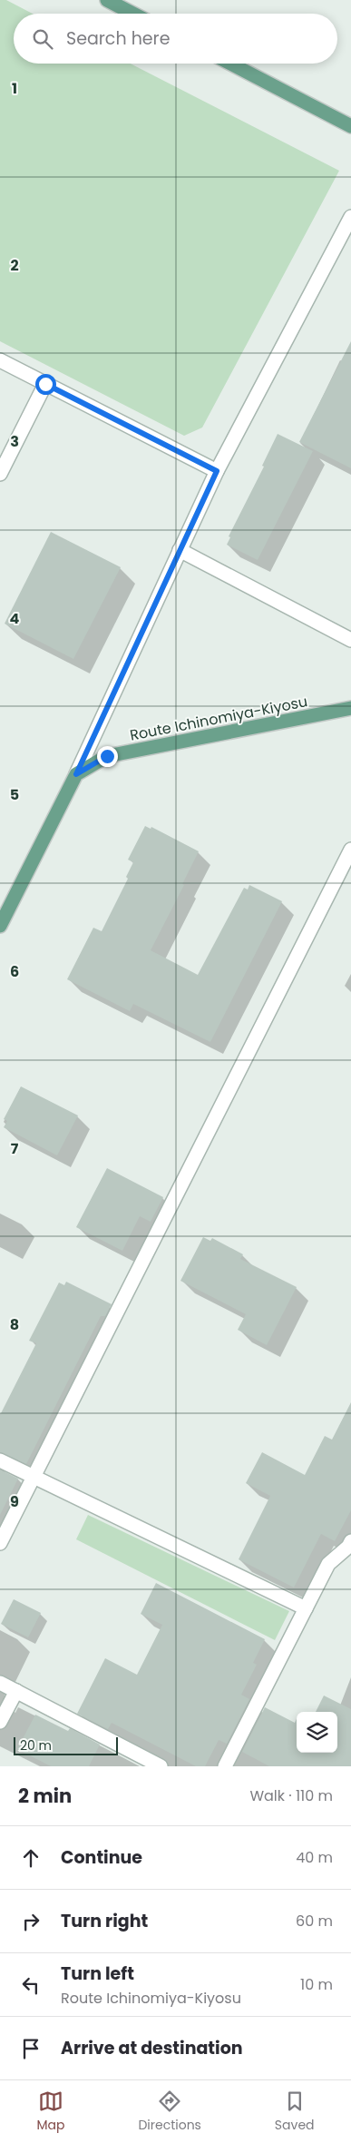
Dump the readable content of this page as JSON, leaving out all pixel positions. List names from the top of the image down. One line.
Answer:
{"streets":{"main road":["Route Ichinomiya-Kiyosu"]},"scale_bar":"20 m","page":{"search":"Search here","scale":"20 m","heading":["2 min","Walk · 110 m"],"list":[["Continue","40 m"],["Turn right","60 m"],["Turn left","Route Ichinomiya-Kiyosu","10 m"],"Arrive at destination"],"nav":["Map","Directions","Saved"]},"grid":{"rows":["1","2","3","4","5","6","7","8","9"]}}
